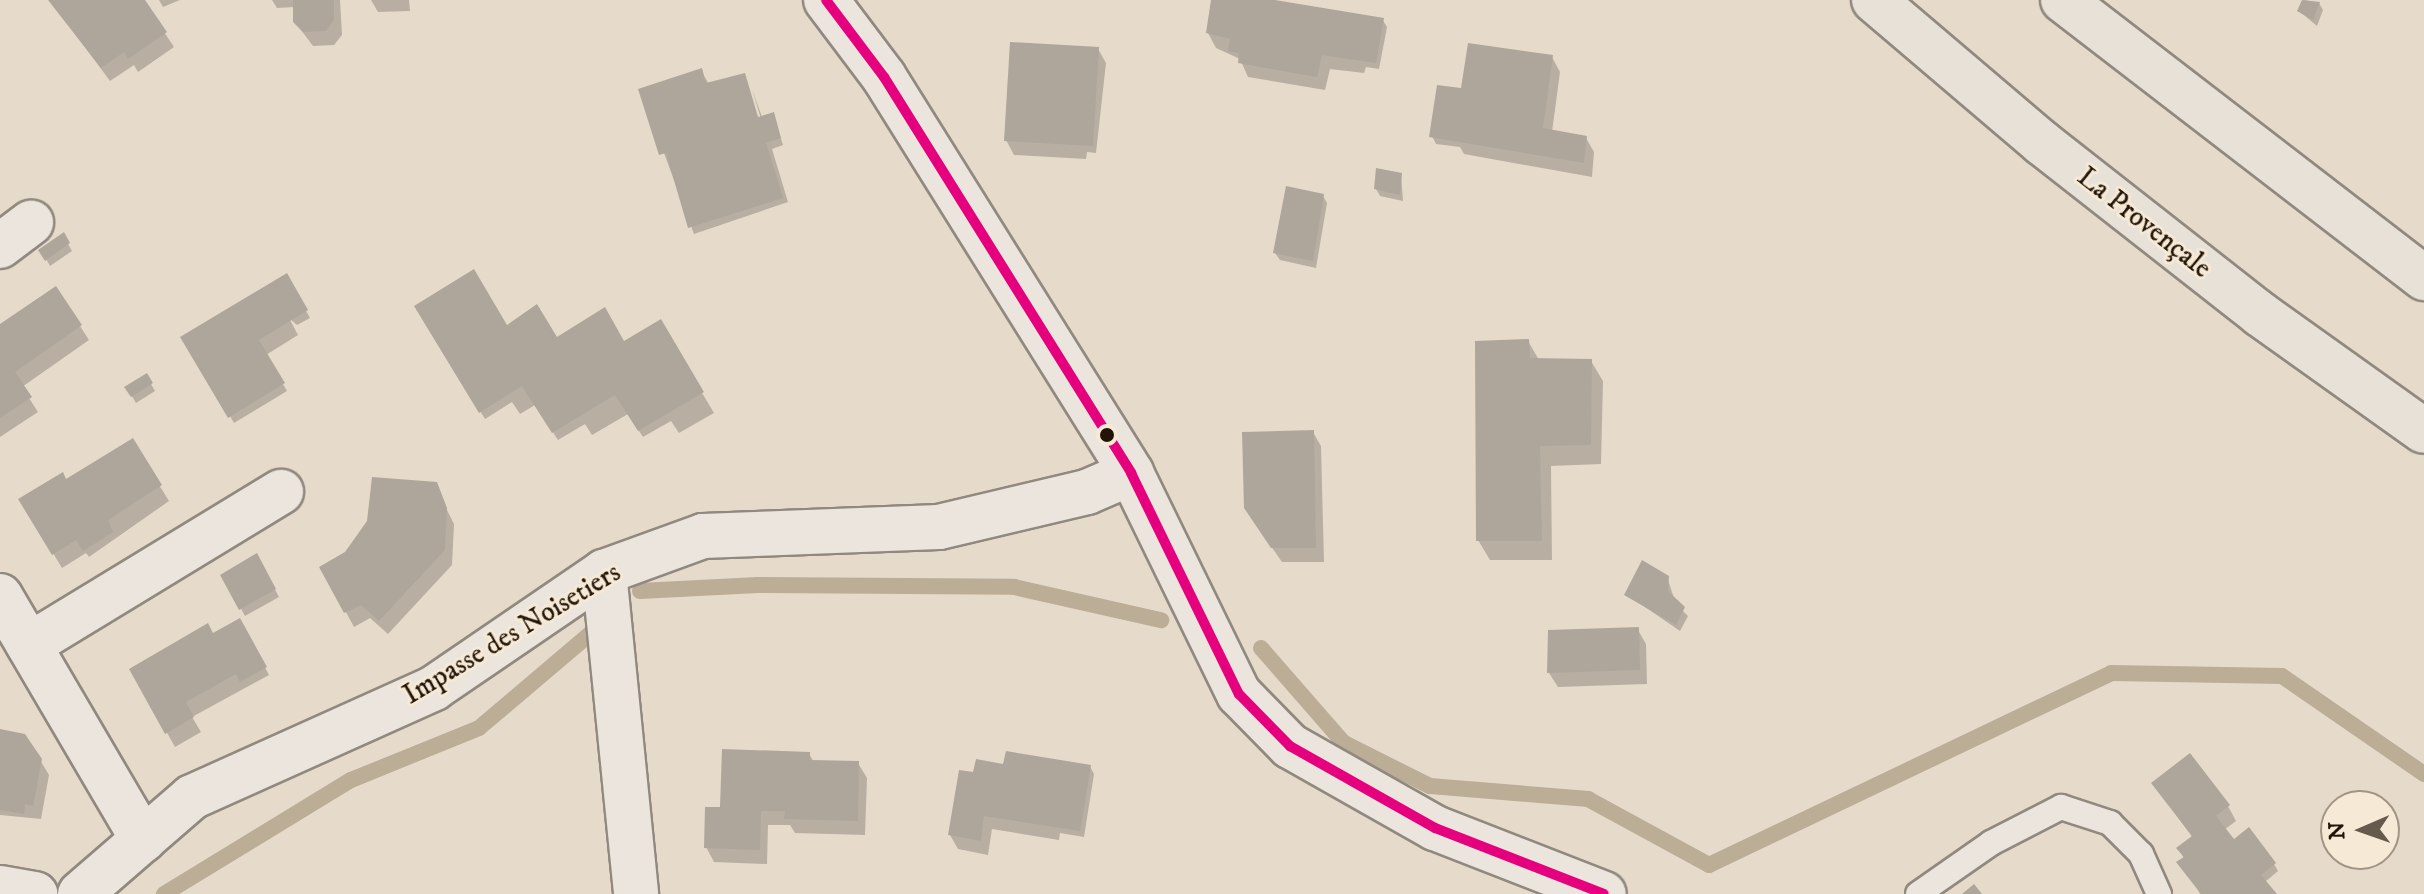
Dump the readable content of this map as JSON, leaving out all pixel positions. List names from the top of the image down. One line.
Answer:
{"streets":{"highway":["La Provençale"],"street":["Impasse des Noisetiers"]},"north":"left"}
